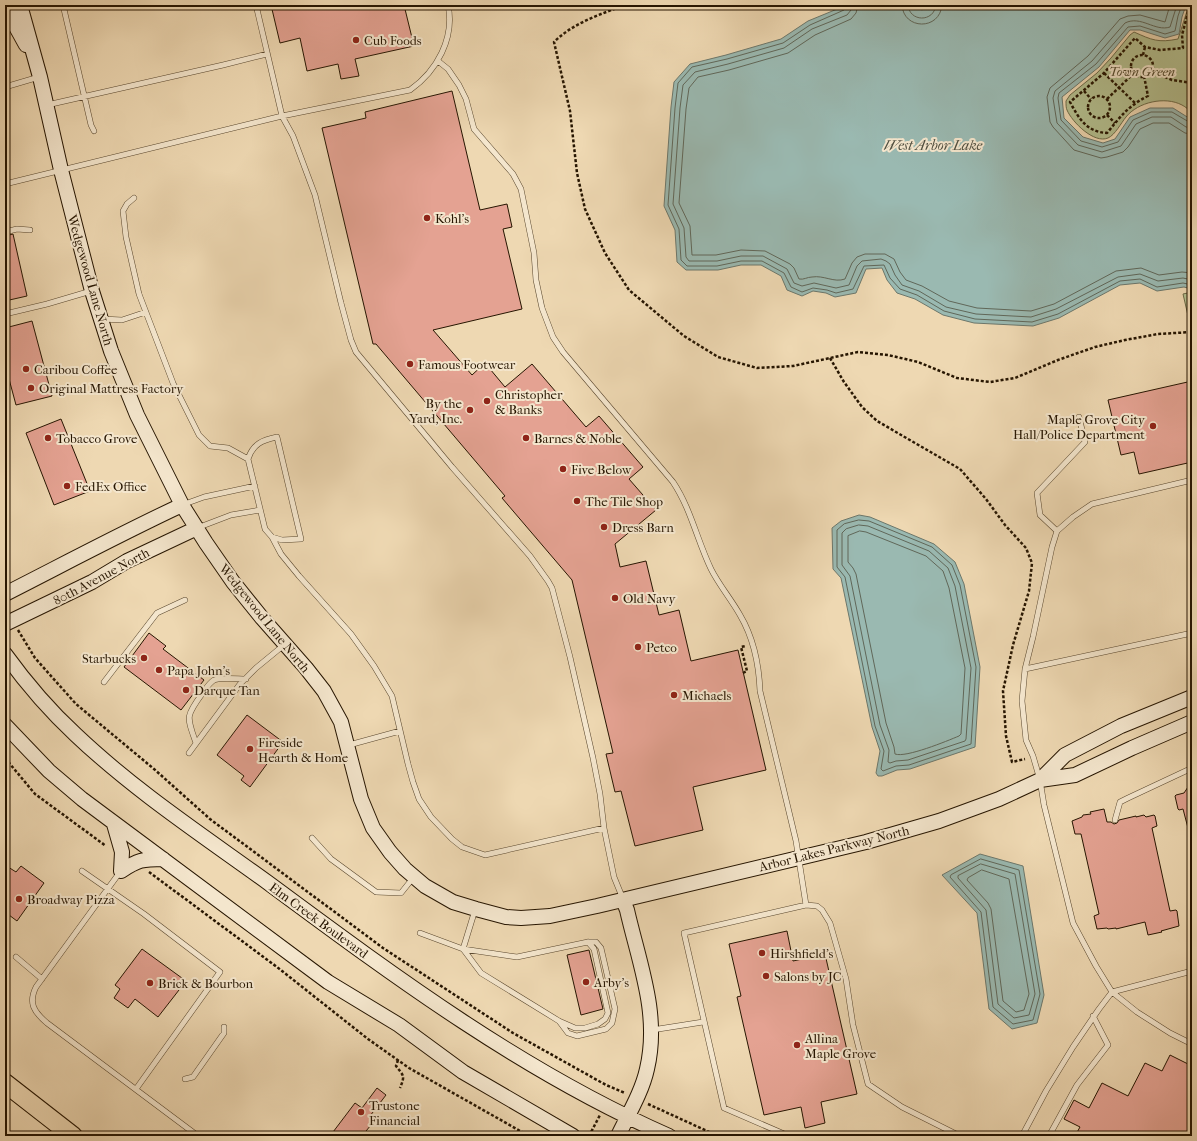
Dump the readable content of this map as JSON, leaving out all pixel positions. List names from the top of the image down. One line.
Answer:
{"streets":{"street":["Wedgewood Lane North","80th Avenue North","Arbor Lakes Parkway North","Elm Creek Boulevard"]},"crossings":[["Wedgewood Lane North","80th Avenue North"],["Wedgewood Lane North","Arbor Lakes Parkway North"]],"water":["West Arbor Lake"],"parks":["Town Green"],"places":["Cub Foods","Kohl's","Famous Footwear","Caribou Coffee","Original Mattress Factory","Christopher & Banks","By the Yard, Inc.","Maple Grove City Hall/Police Department","Tobacco Grove","Barnes & Noble","Five Below","FedEx Office","The Tile Shop","Dress Barn","Old Navy","Petco","Starbucks","Papa John's","Darque Tan","Michaels","Fireside Hearth & Home","Broadway Pizza","Hirshfield's","Salons by JC","Arby's","Brick & Bourbon","Allina Maple Grove","Trustone Financial"]}
